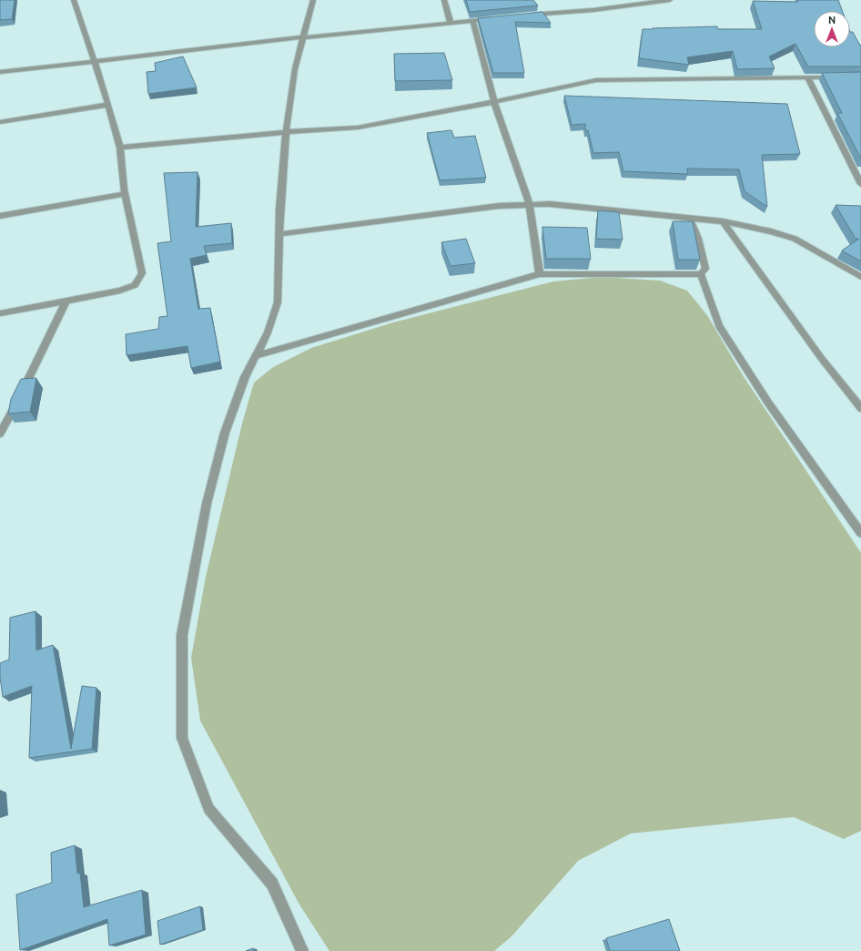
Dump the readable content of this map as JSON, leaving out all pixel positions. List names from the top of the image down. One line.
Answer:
{"north":"top"}
